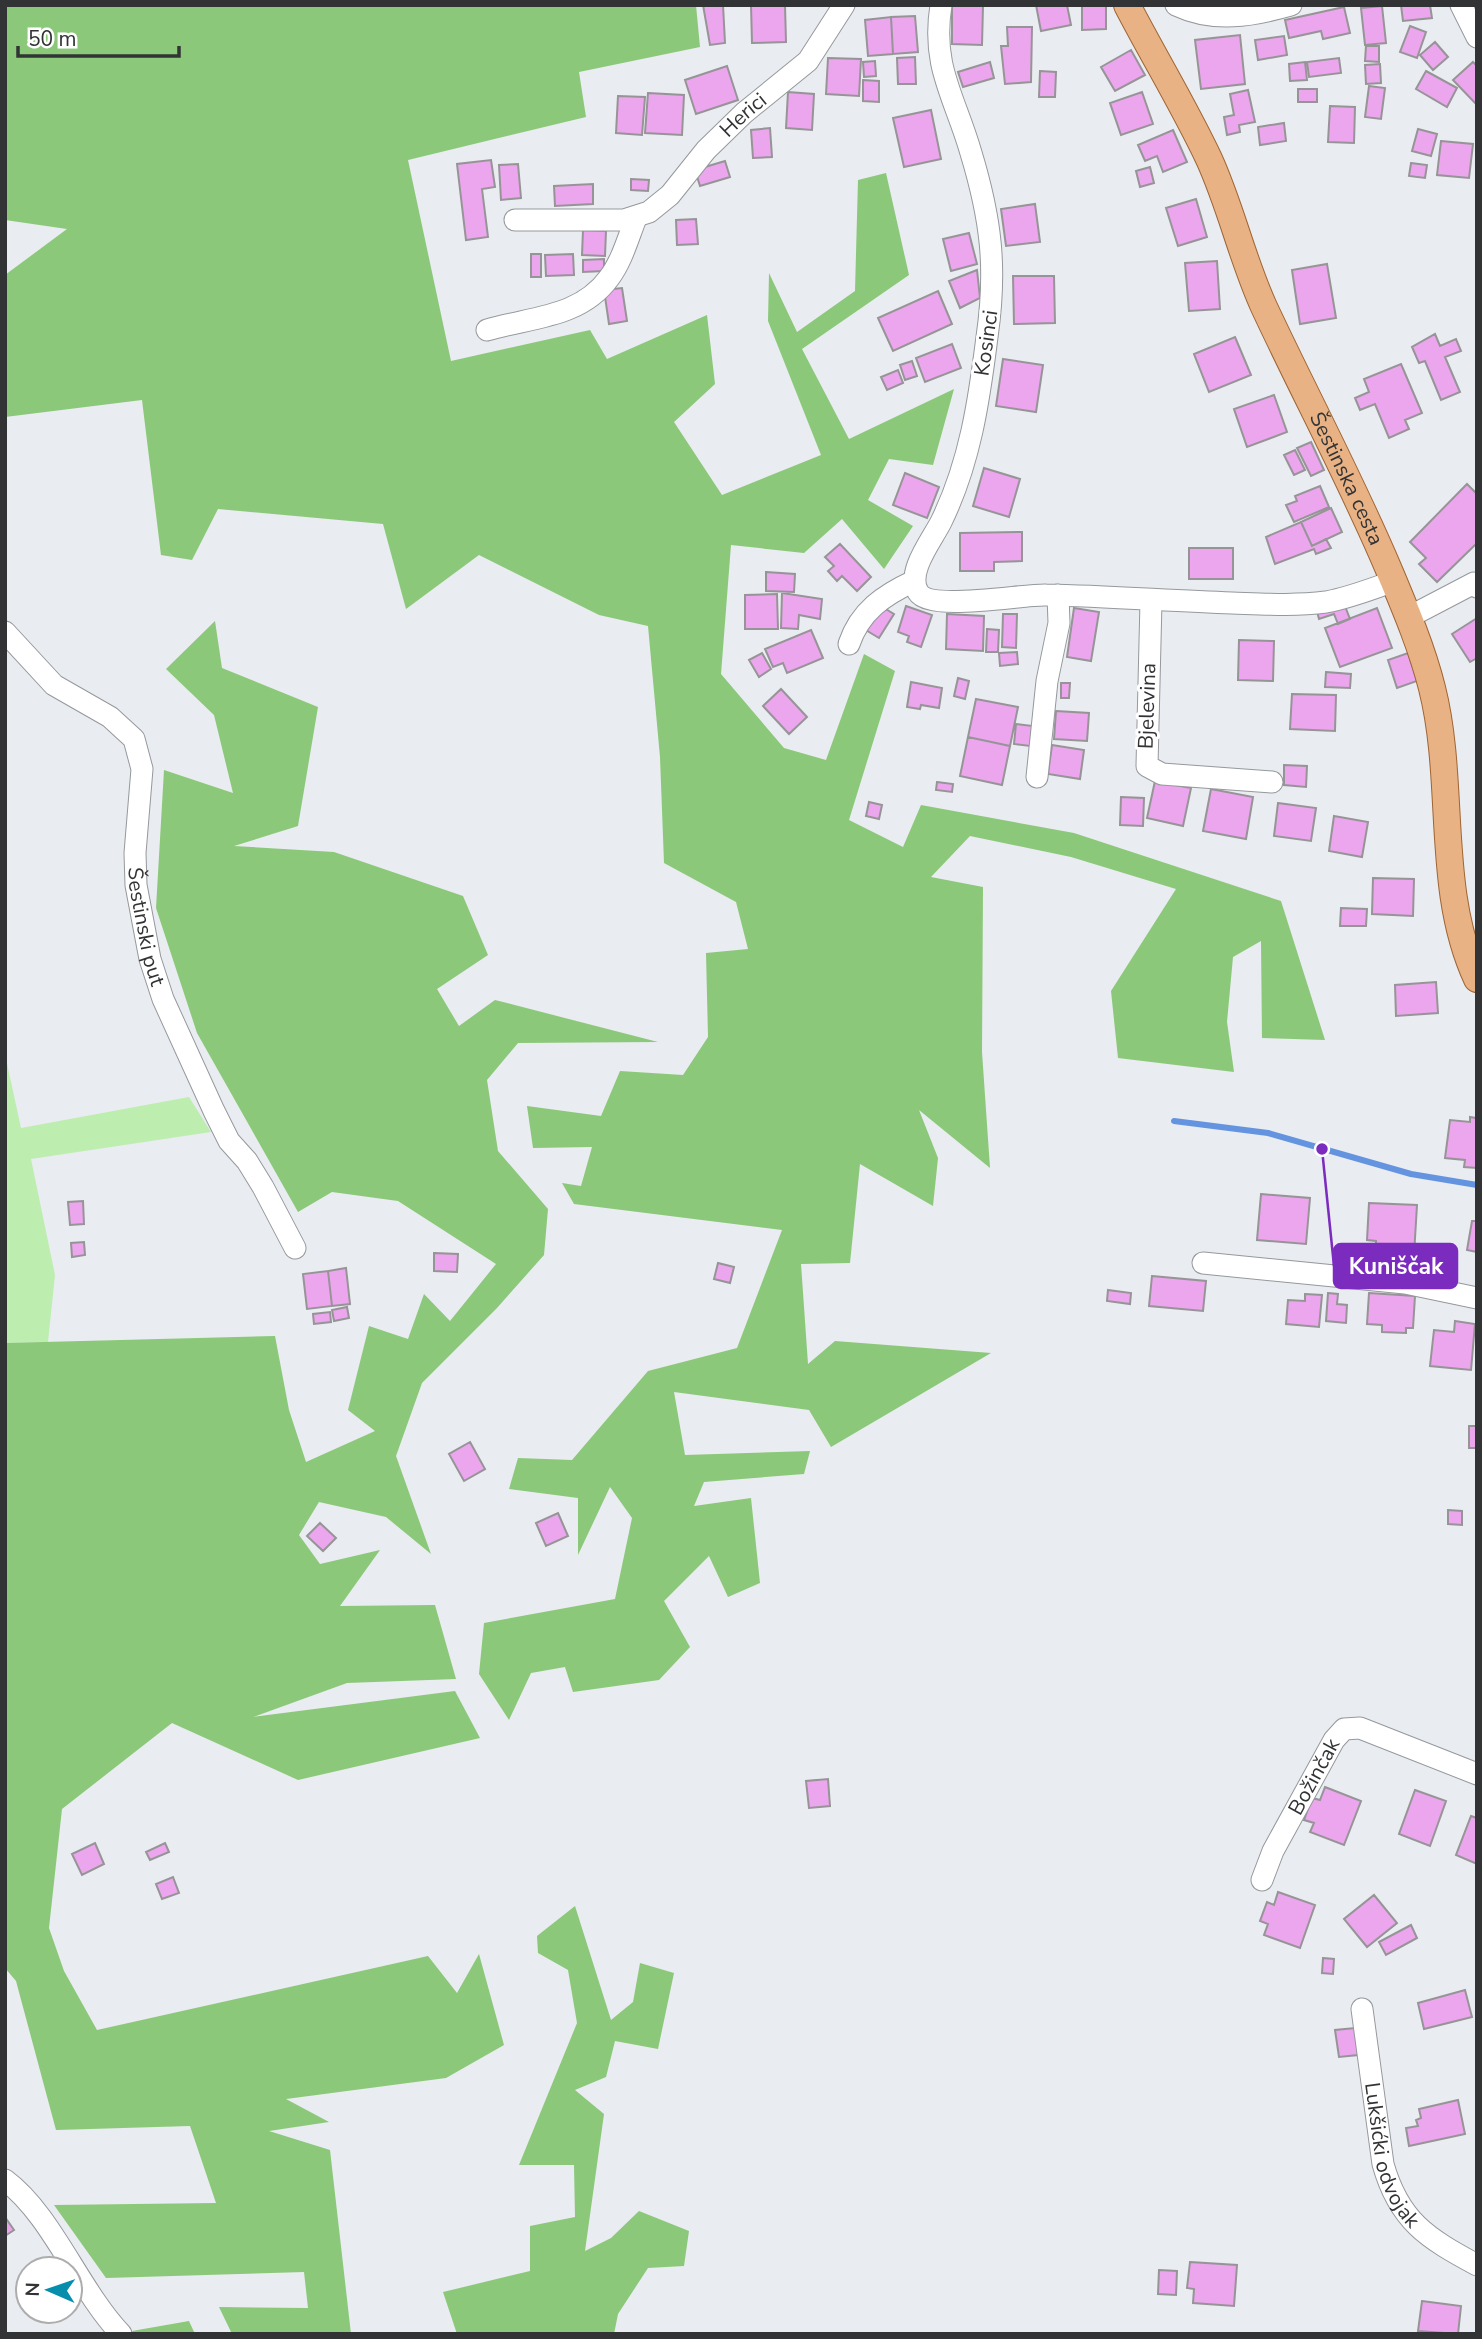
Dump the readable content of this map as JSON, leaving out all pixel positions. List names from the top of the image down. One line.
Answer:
{"streets":{"main road":["Šestinska cesta"],"street":["Herici","Kosinci","Bjelevina","Šestinski put","Božinčak","Lukšićki odvojak"]},"places":["Kuniščak"],"scale_bar":"50 m","north":"left"}
